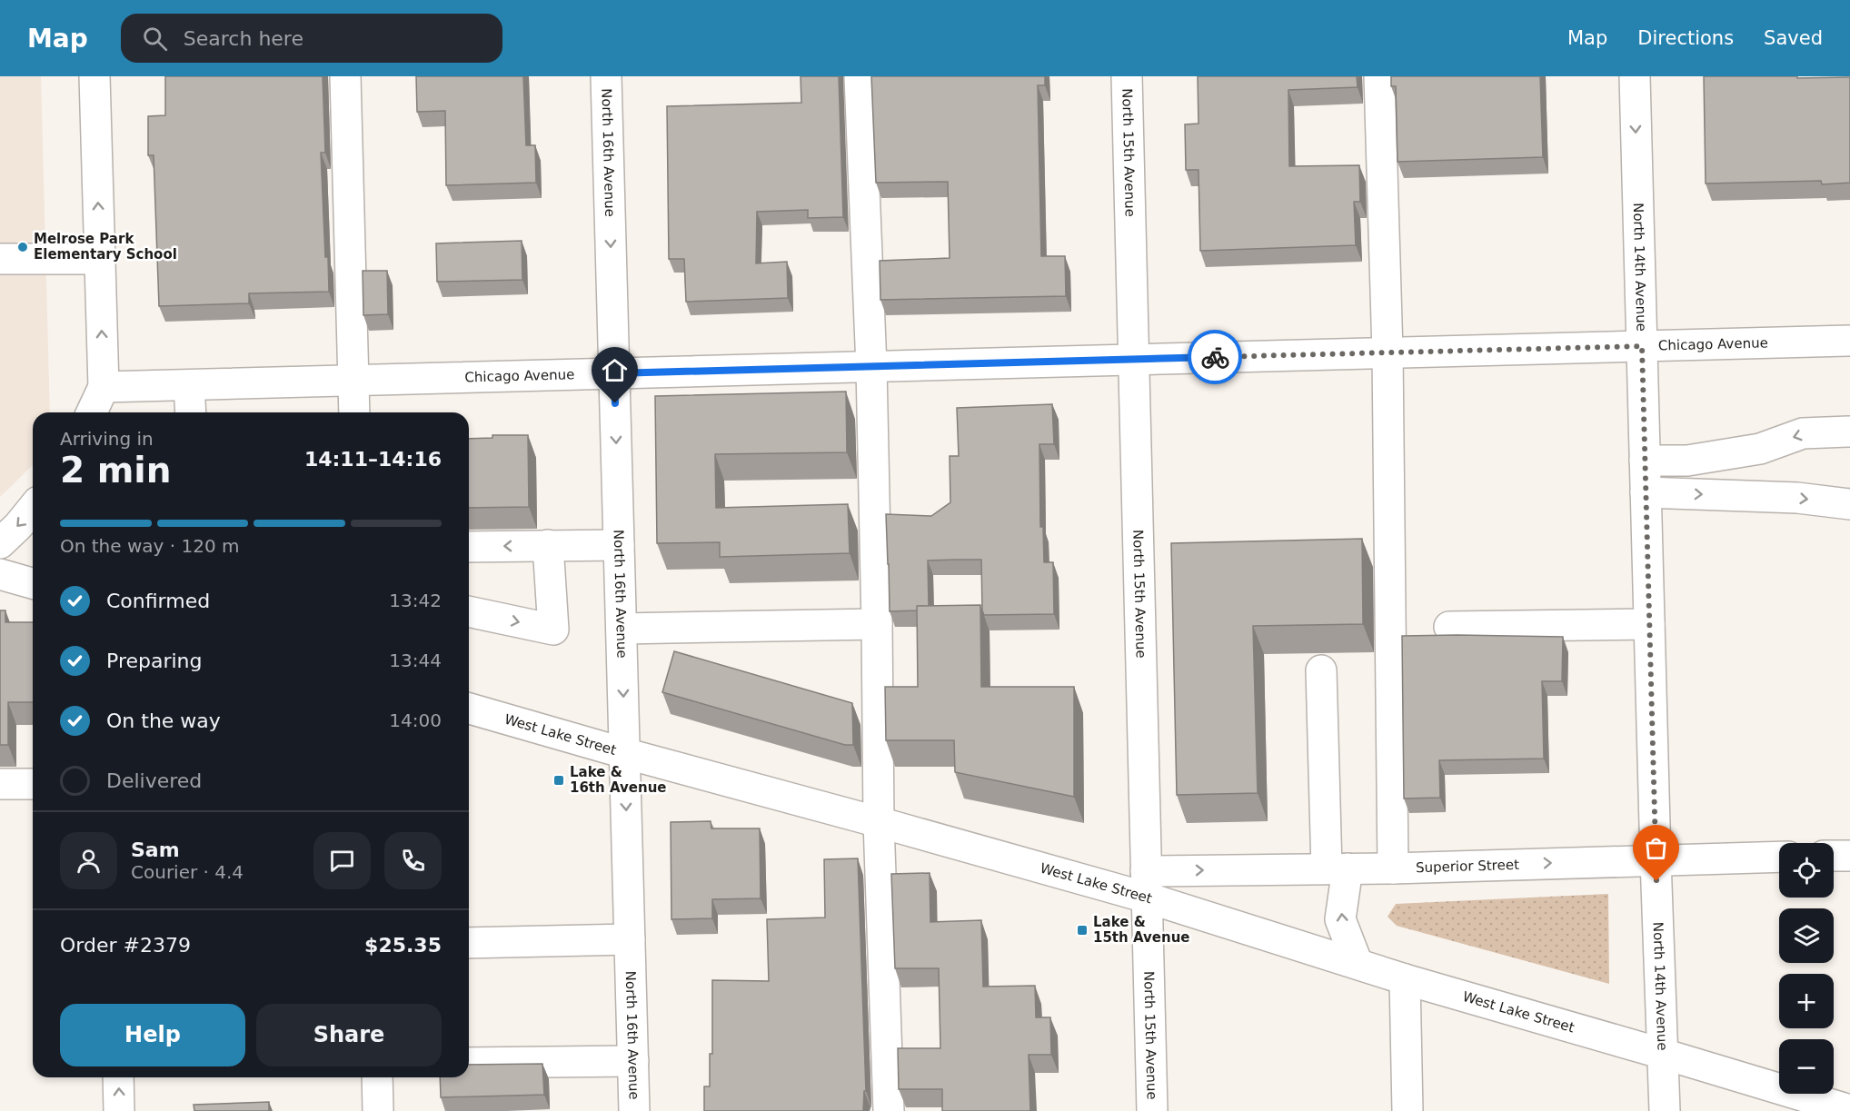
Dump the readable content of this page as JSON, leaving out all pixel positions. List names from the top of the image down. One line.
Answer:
{"streets":{"street":["North 16th Avenue","North 15th Avenue","North 14th Avenue","Chicago Avenue","West Lake Street","Superior Street"]},"crossings":[["North 16th Avenue","Chicago Avenue"],["North 16th Avenue","West Lake Street"],["North 15th Avenue","Chicago Avenue"],["North 15th Avenue","West Lake Street"],["North 15th Avenue","Superior Street"],["North 14th Avenue","Chicago Avenue"],["North 14th Avenue","West Lake Street"],["North 14th Avenue","Superior Street"],["West Lake Street","Superior Street"]],"places":{"other":["Melrose Park Elementary School"],"transit":["Lake & 16th Avenue","Lake & 15th Avenue"]},"page":{"header":"Map","search":"Search here","nav":["Map","Directions","Saved"],"heading":["2 min","Arriving in","14:11–14:16"],"panel":["Sam","Courier · 4.4","Order #2379","$25.35"],"bar":"On the way · 120 m","list":[["Confirmed","13:42"],["Preparing","13:44"],["On the way","14:00"],"Delivered"],"map_buttons":["+","−"],"buttons":["Help","Share"]}}
